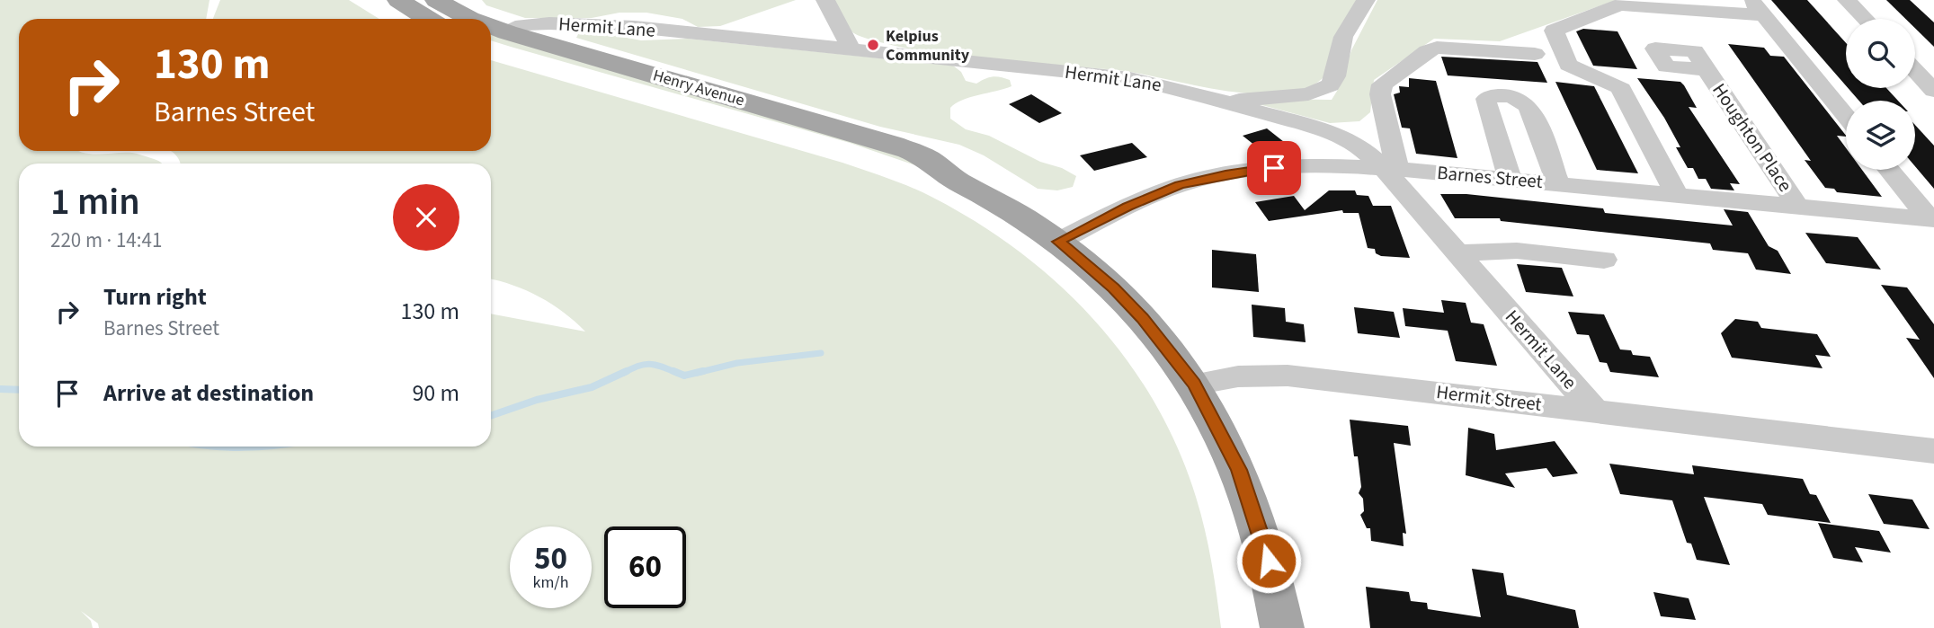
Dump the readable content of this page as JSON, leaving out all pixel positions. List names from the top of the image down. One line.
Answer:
{"streets":{"main road":["Henry Avenue"],"street":["Hermit Lane","Houghton Place","Barnes Street","Hermit Street"]},"crossings":[["Hermit Lane","Henry Avenue"],["Hermit Lane","Barnes Street"],["Hermit Lane","Hermit Street"],["Henry Avenue","Barnes Street"],["Henry Avenue","Hermit Street"],["Houghton Place","Barnes Street"]],"places":["Kelpius Community"],"page":{"turn":["130 m","Barnes Street"],"heading":["1 min","220 m · 14:41"],"list":[{"name":"Turn right","note":"Barnes Street","value":"130 m"},{"name":"Arrive at destination","value":"90 m"}],"speed":"50 km/h","limit":"60"}}
